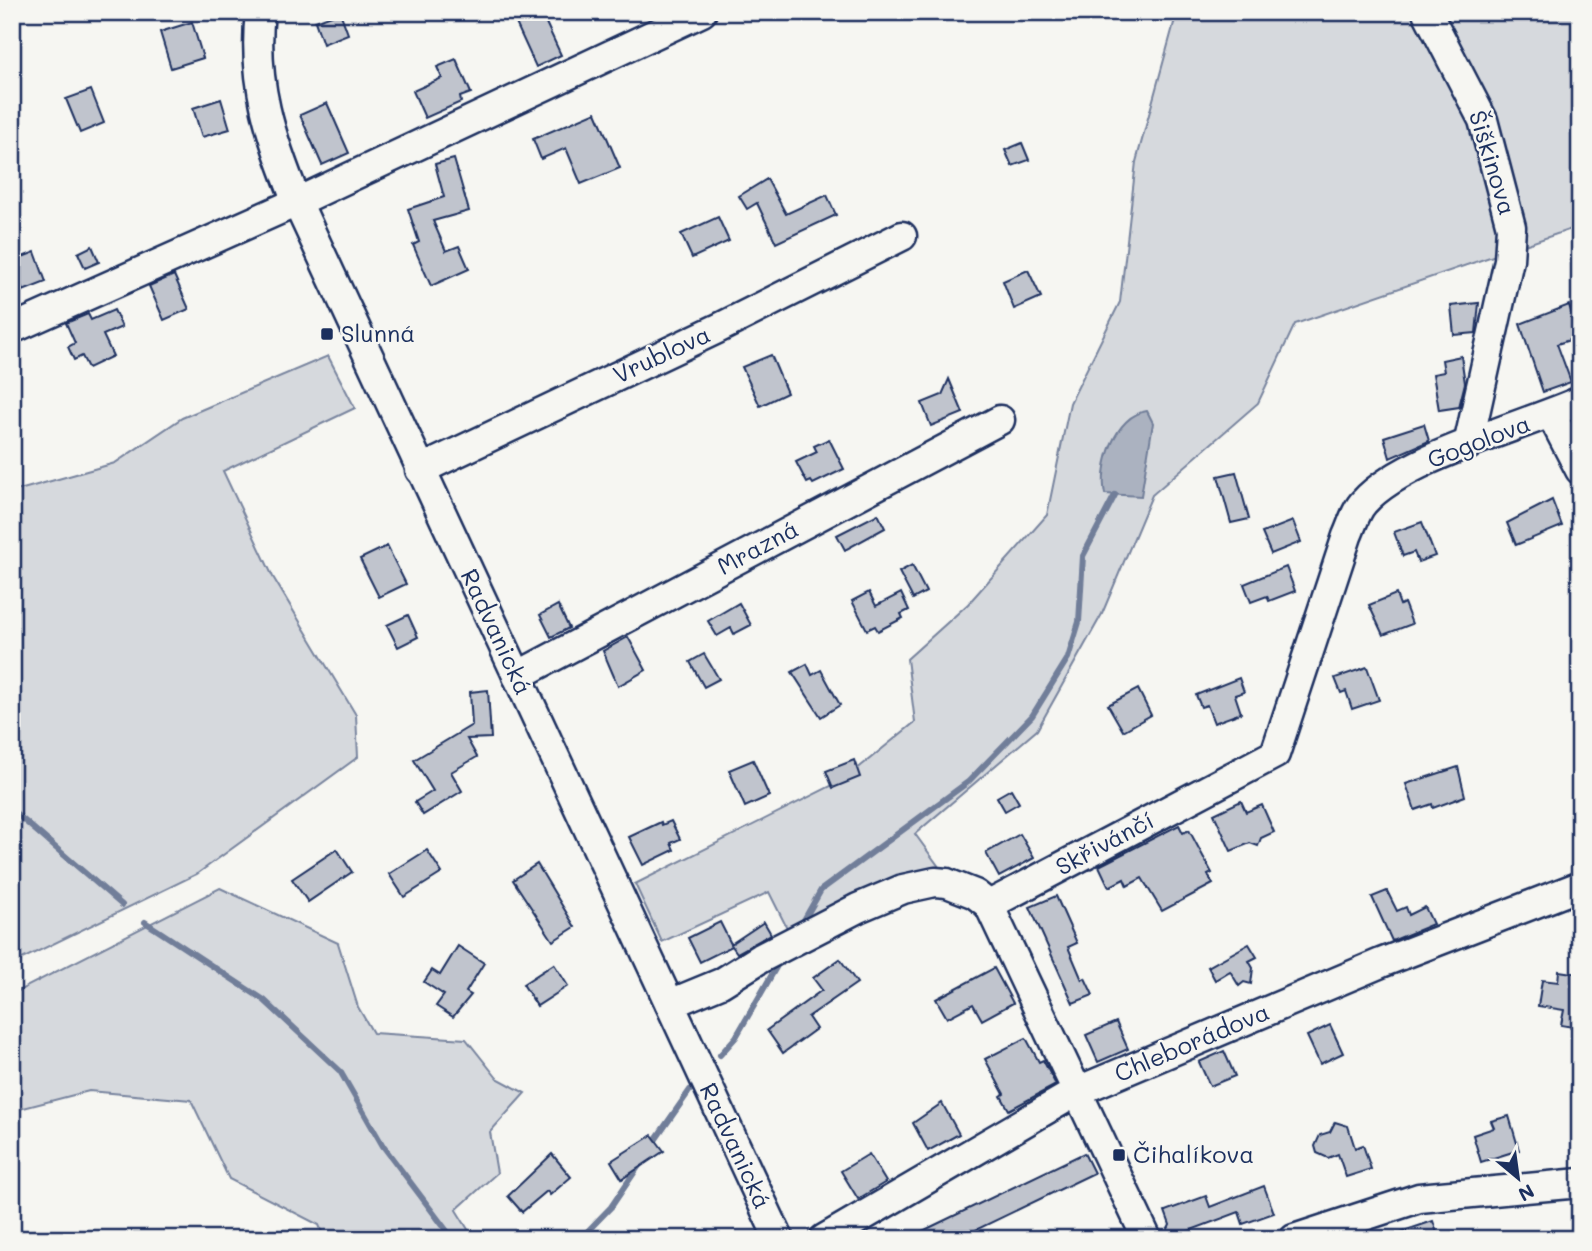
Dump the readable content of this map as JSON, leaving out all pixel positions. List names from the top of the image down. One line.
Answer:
{"streets":{"street":["Šiškinova","Vrublova","Gogolova","Mrazná","Radvanická","Skřivánčí","Chleborádova"]},"crossings":[["Šiškinova","Gogolova"],["Vrublova","Radvanická"],["Gogolova","Skřivánčí"],["Mrazná","Radvanická"]],"places":{"transit":["Slunná","Čihalíkova"]},"north":"bottom right"}
